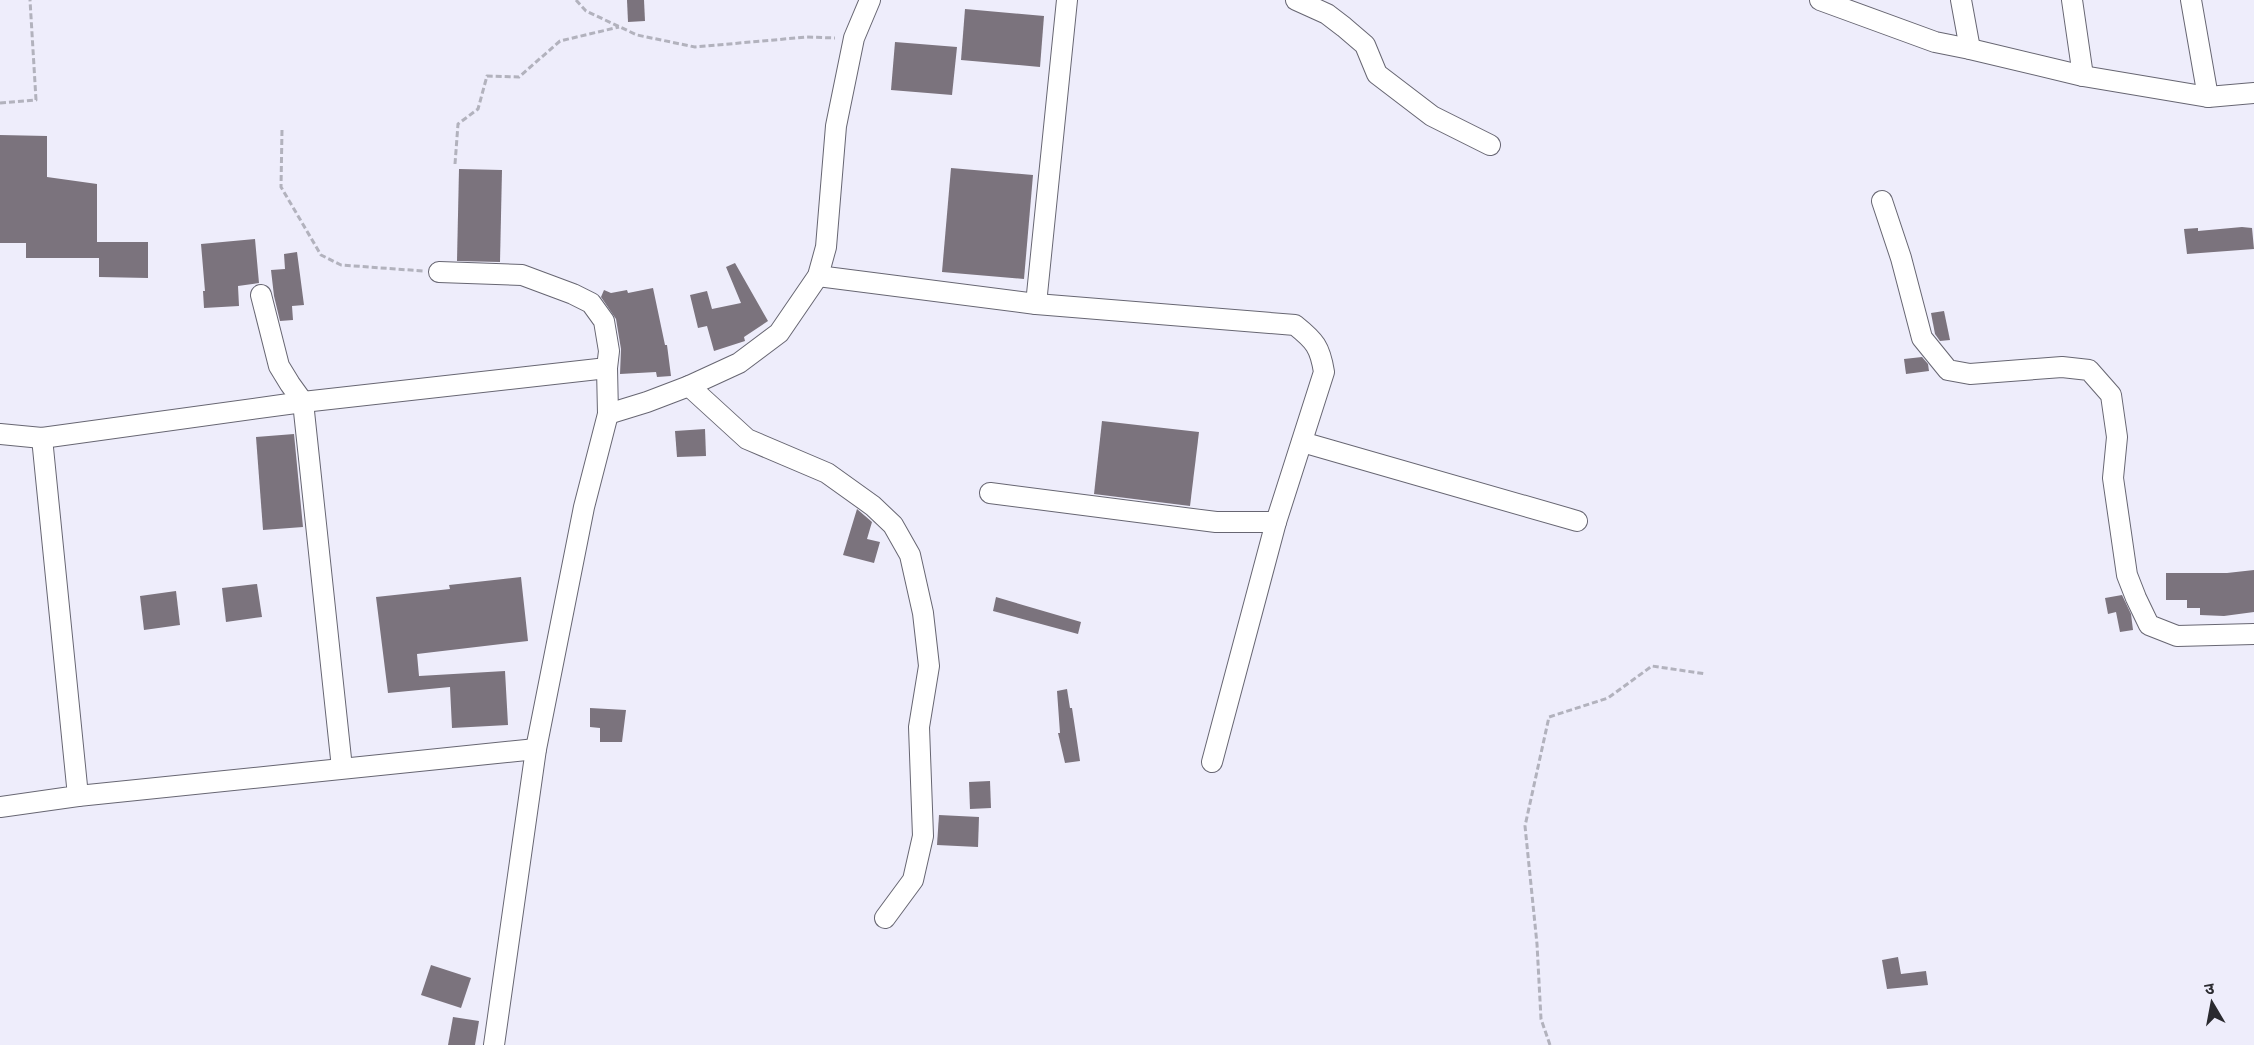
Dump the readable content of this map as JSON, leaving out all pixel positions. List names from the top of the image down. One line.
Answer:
{"north":"top"}
